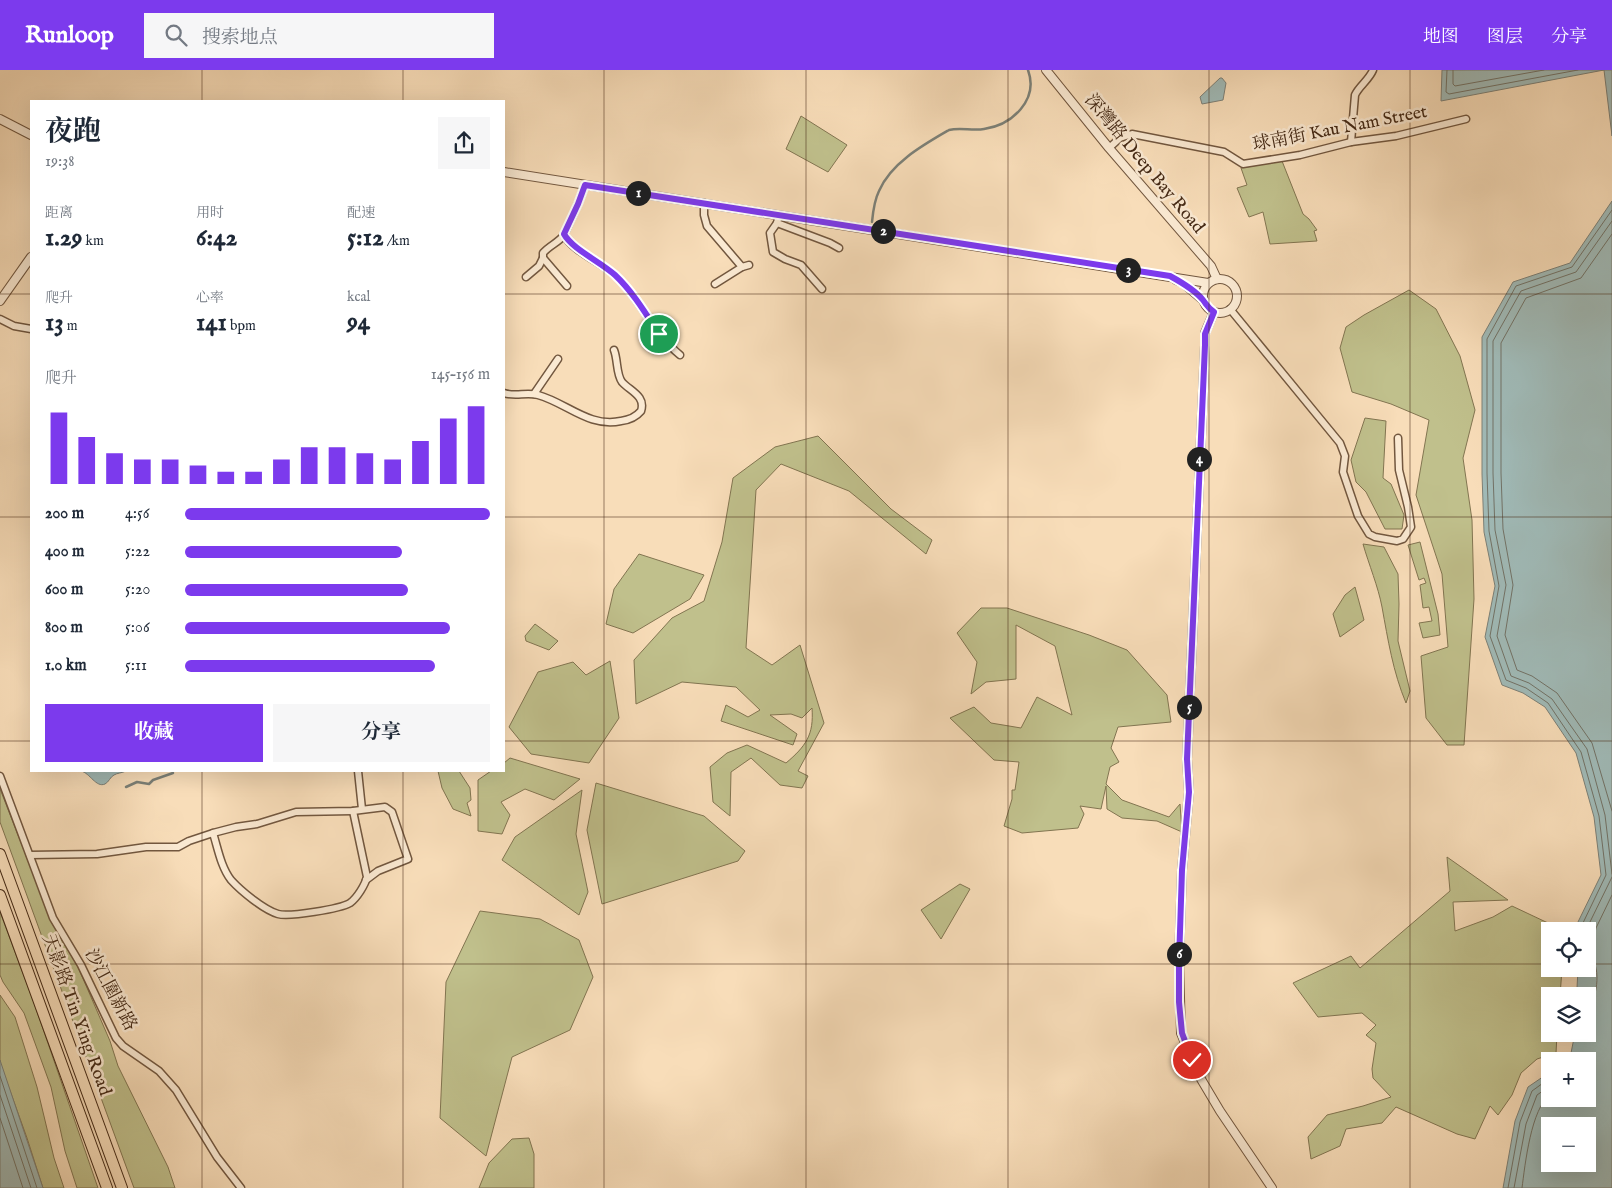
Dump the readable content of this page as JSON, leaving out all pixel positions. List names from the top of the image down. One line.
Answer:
{"streets":{"main road":["天影路 Tin Ying Road"],"street":["球南街 Kau Nam Street","深灣路 Deep Bay Road","沙江圍新路"]},"crossings":[["球南街 Kau Nam Street","深灣路 Deep Bay Road"]],"page":{"header":"Runloop","search":"搜索地点","nav":["地图","图层","分享"],"heading":["夜跑","19:38"],"pins":["1","2","3","4","5","6"],"stats":[["距离","1.29 km"],["用时","6:42"],["配速","5:12 /km"],["爬升","13 m"],["心率","141 bpm"],["kcal","94"]],"chart":["爬升","145–156 m"],"list":[{"name":"200 m","note":"4:56"},{"name":"400 m","note":"5:22"},{"name":"600 m","note":"5:20"},{"name":"800 m","note":"5:06"},{"name":"1.0 km","note":"5:11"}],"buttons":["收藏","分享"],"map_buttons":["+","−"]}}
